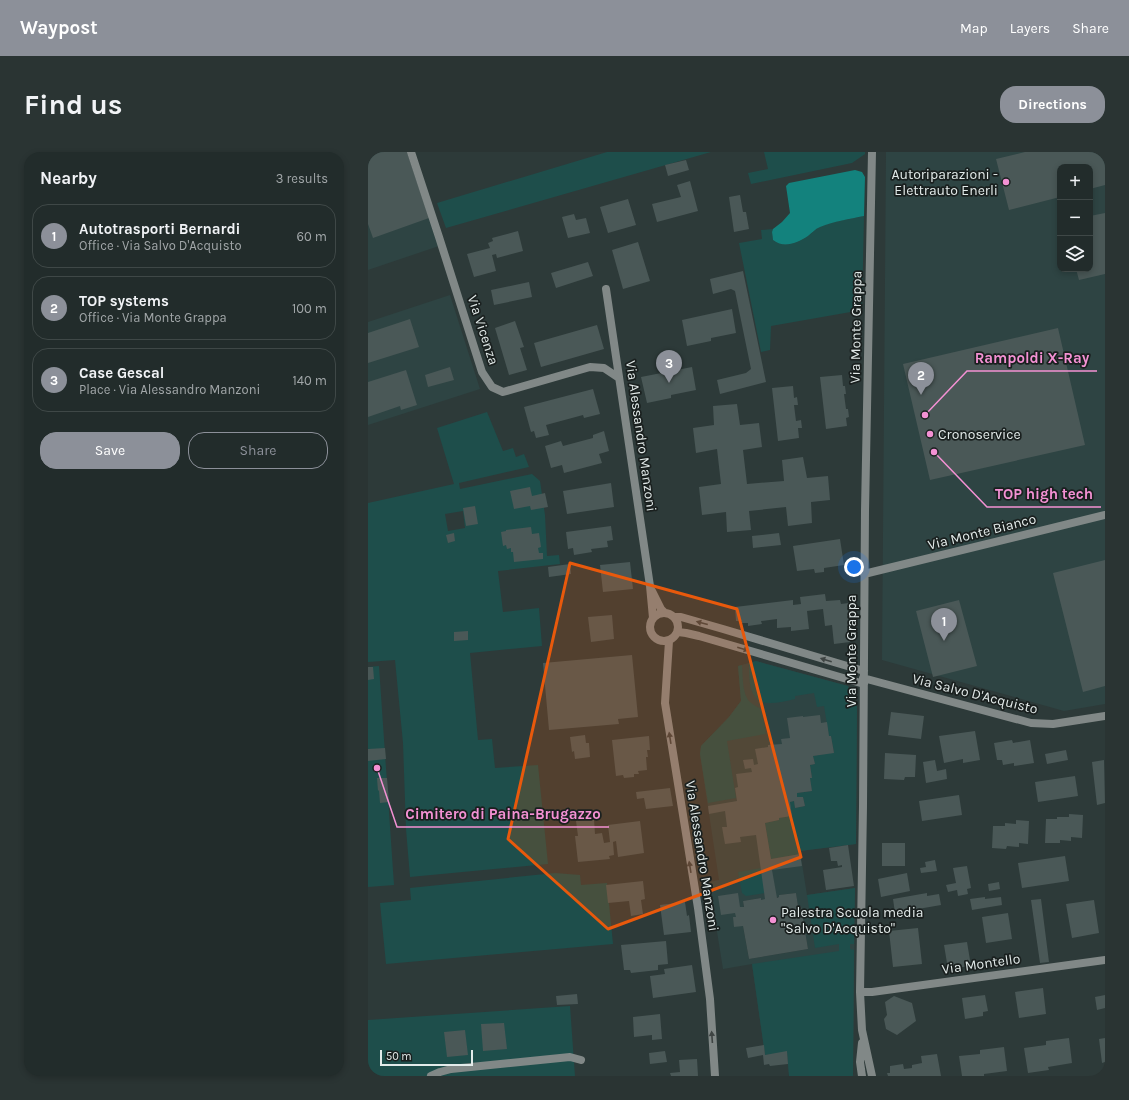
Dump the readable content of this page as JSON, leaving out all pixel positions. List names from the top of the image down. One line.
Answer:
{"streets":{"street":["Via Monte Grappa","Via Vicenza","Via Alessandro Manzoni","Via Monte Bianco","Via Salvo D'Acquisto","Via Montello"]},"crossings":[["Via Monte Grappa","Via Monte Bianco"],["Via Monte Grappa","Via Salvo D'Acquisto"],["Via Monte Grappa","Via Montello"],["Via Vicenza","Via Alessandro Manzoni"],["Via Alessandro Manzoni","Via Salvo D'Acquisto"]],"one_way":["Via Alessandro Manzoni"],"places":["Autoriparazioni - Elettrauto Enerli","Rampoldi X-Ray","Cronoservice","TOP high tech","Cimitero di Paina-Brugazzo","Palestra Scuola media \"Salvo D'Acquisto\""],"scale_bar":"50 m","page":{"header":"Waypost","nav":["Map","Layers","Share"],"buttons":["Directions",["Save","Share"]],"title":"Find us","heading":["Nearby","3 results"],"map_buttons":["+","−"],"list":[{"mark":"1","name":"Autotrasporti Bernardi","note":"Office · Via Salvo D'Acquisto","value":"60 m"},{"mark":"2","name":"TOP systems","note":"Office · Via Monte Grappa","value":"100 m"},{"mark":"3","name":"Case Gescal","note":"Place · Via Alessandro Manzoni","value":"140 m"}],"pins":["3","2","1"],"scale":"50 m"}}
